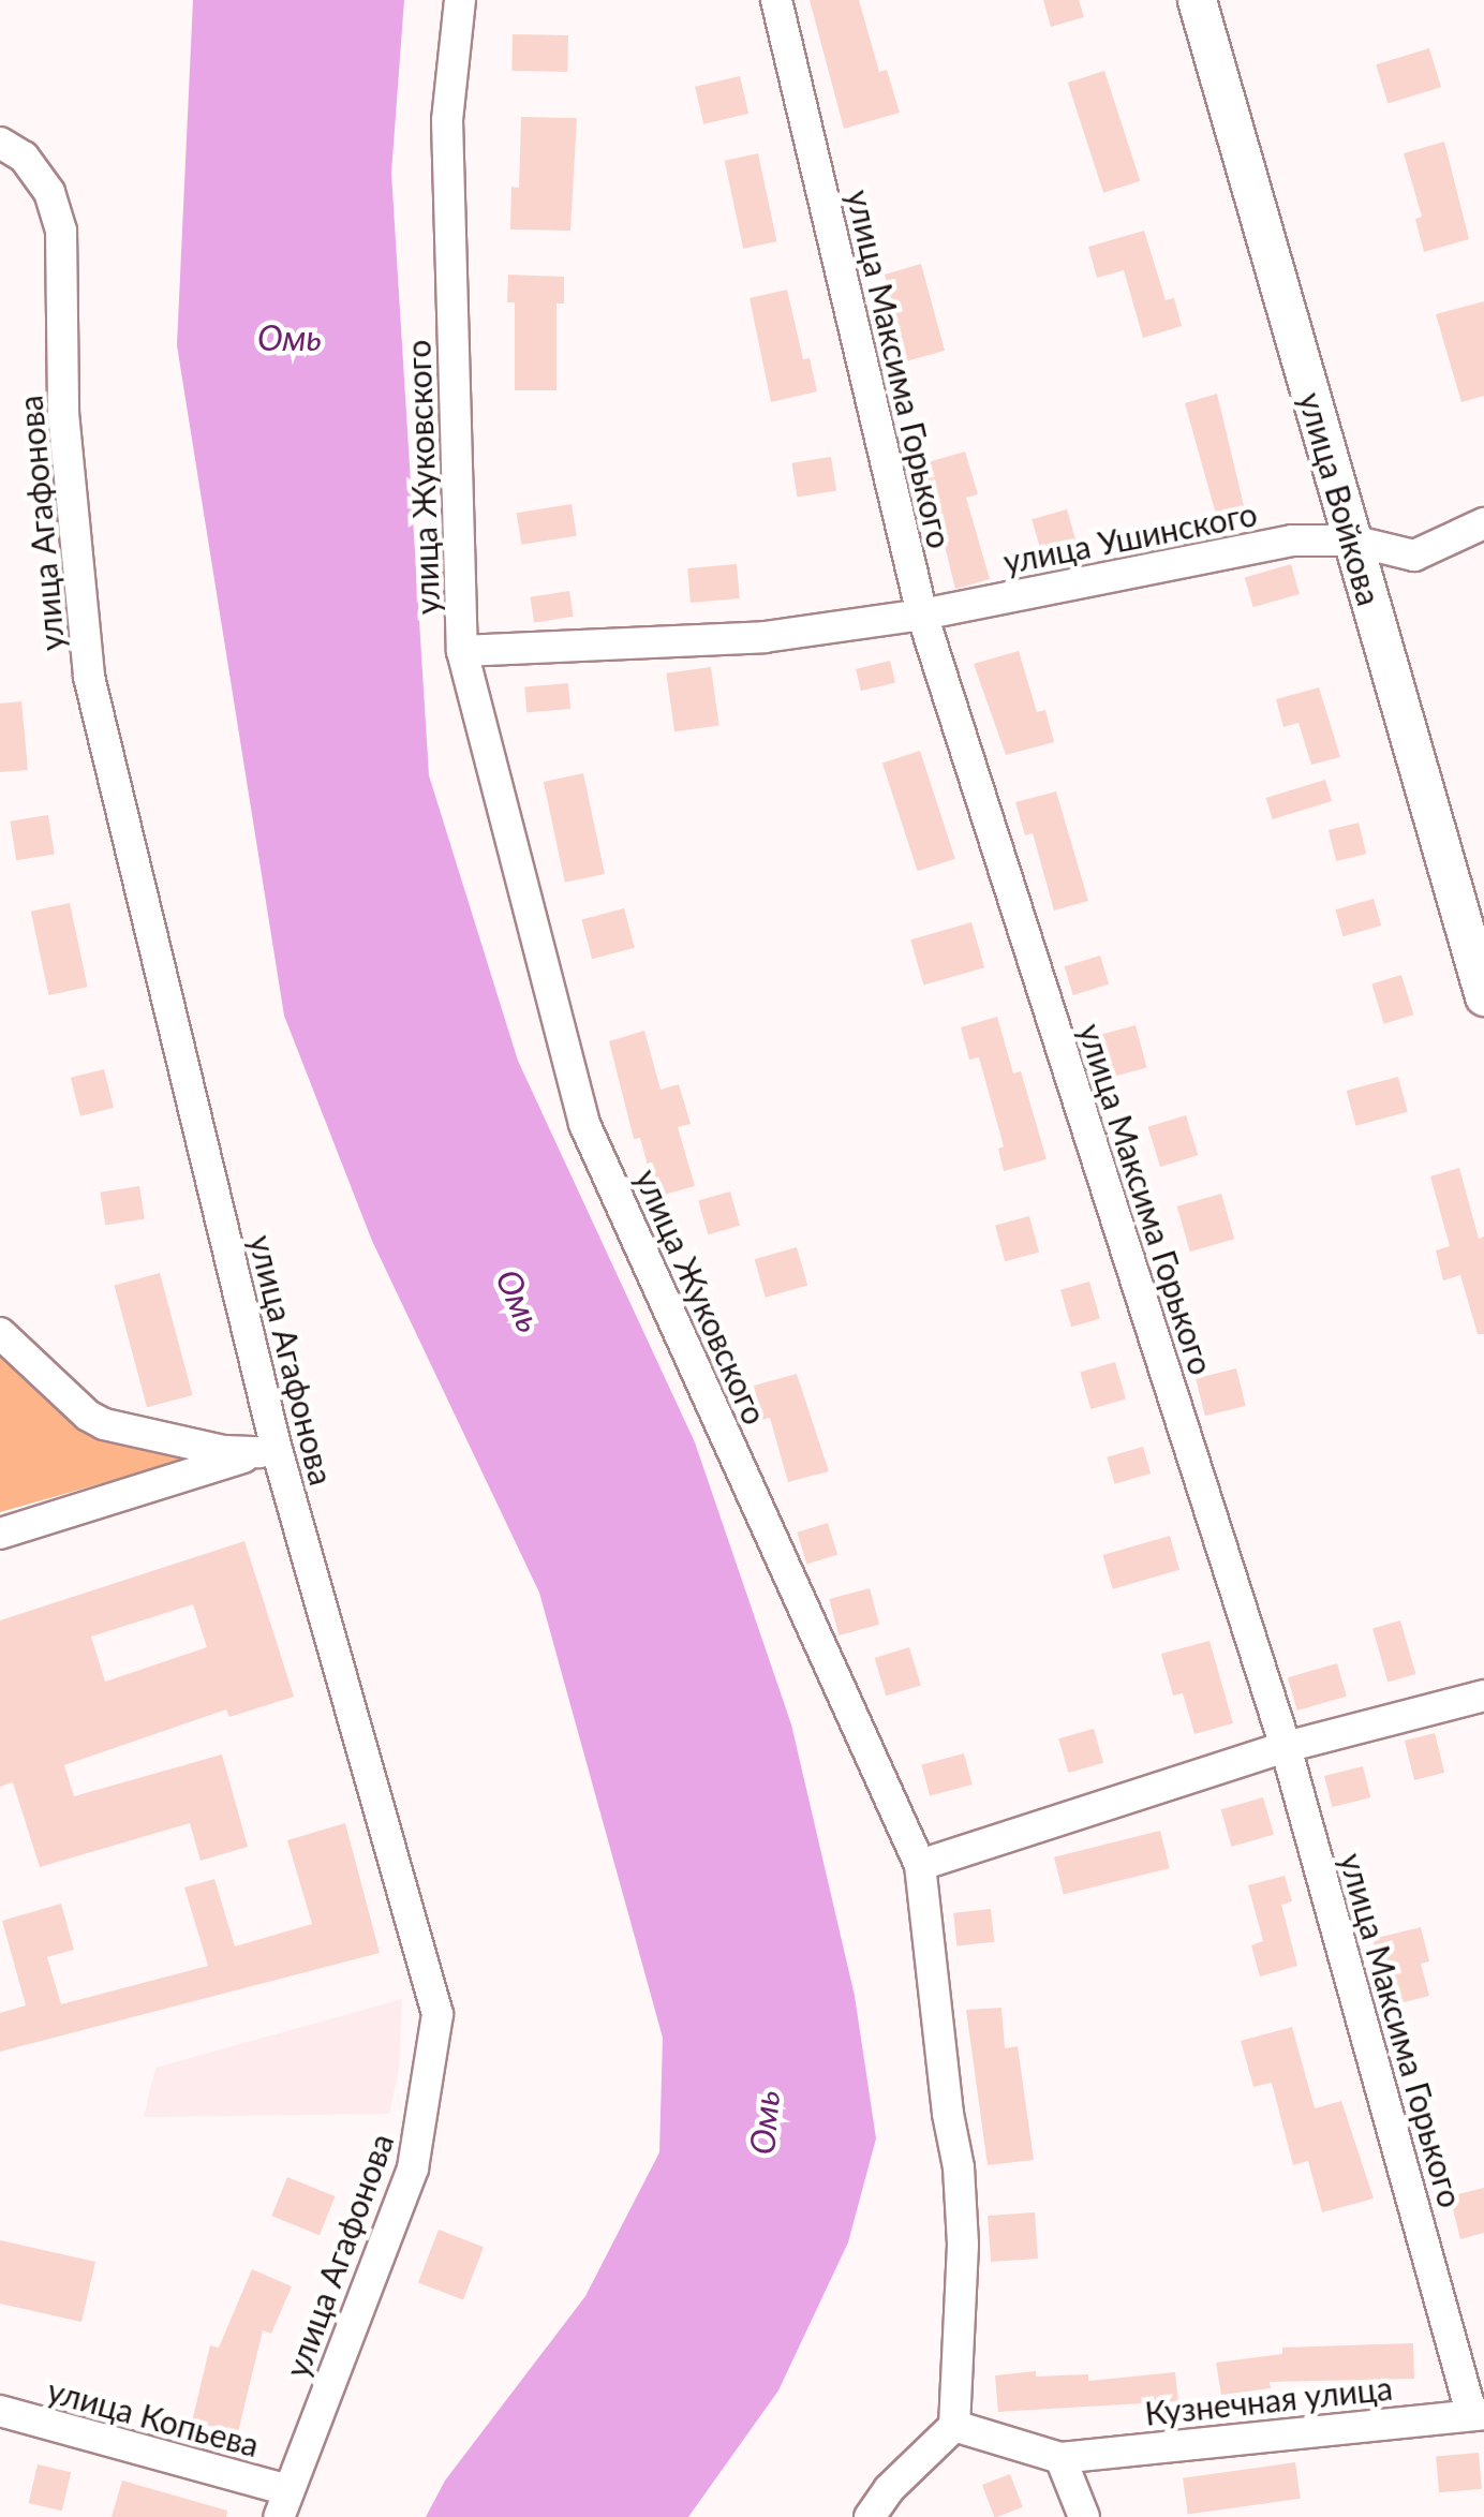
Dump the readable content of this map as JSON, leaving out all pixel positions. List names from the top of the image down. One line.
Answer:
{"streets":{"main road":["улица Войкова"],"street":["улица Максима Горького","улица Жуковского","улица Агафонова","улица Ушинского","Кузнечная улица","улица Копьева"]},"crossings":[["улица Максима Горького","улица Ушинского"],["улица Максима Горького","Кузнечная улица"],["улица Жуковского","улица Ушинского"],["улица Войкова","улица Ушинского"],["улица Агафонова","улица Копьева"]],"water":["Омь"]}
